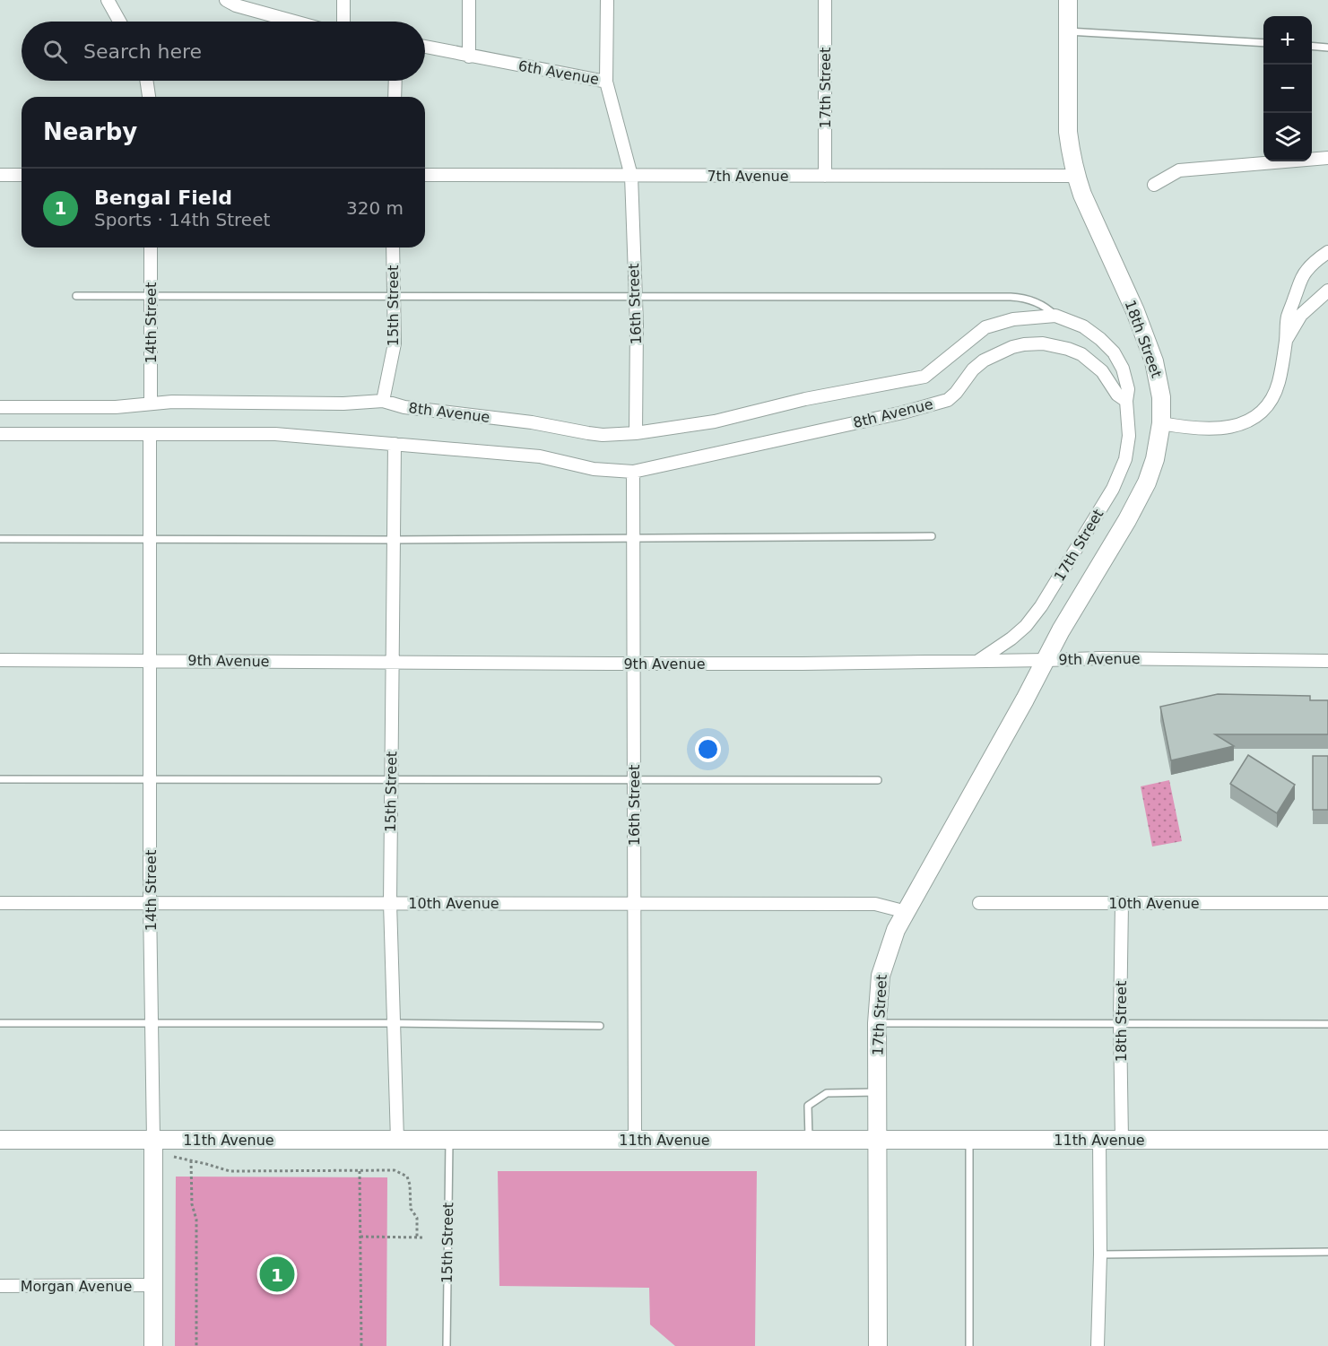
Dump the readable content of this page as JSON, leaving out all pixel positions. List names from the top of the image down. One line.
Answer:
{"streets":{"main road":["17th Street","14th Street","18th Street","11th Avenue"],"street":["6th Avenue","7th Avenue","16th Street","15th Street","8th Avenue","9th Avenue","10th Avenue","Morgan Avenue"]},"crossings":[["6th Avenue","7th Avenue"],["6th Avenue","16th Street"],["17th Street","7th Avenue"],["17th Street","18th Street"],["17th Street","8th Avenue"],["17th Street","9th Avenue"],["17th Street","10th Avenue"],["17th Street","11th Avenue"],["7th Avenue","16th Street"],["7th Avenue","18th Street"],["16th Street","8th Avenue"],["16th Street","9th Avenue"],["16th Street","10th Avenue"],["16th Street","11th Avenue"],["15th Street","8th Avenue"],["15th Street","9th Avenue"],["15th Street","10th Avenue"],["15th Street","11th Avenue"],["14th Street","8th Avenue"],["14th Street","9th Avenue"],["14th Street","10th Avenue"],["14th Street","11th Avenue"],["14th Street","Morgan Avenue"],["18th Street","9th Avenue"],["18th Street","10th Avenue"],["18th Street","11th Avenue"]],"page":{"map_buttons":["+","−"],"search":"Search here","heading":"Nearby","list":[{"mark":"1","name":"Bengal Field","note":"Sports · 14th Street","value":"320 m"}],"pins":"1"}}
